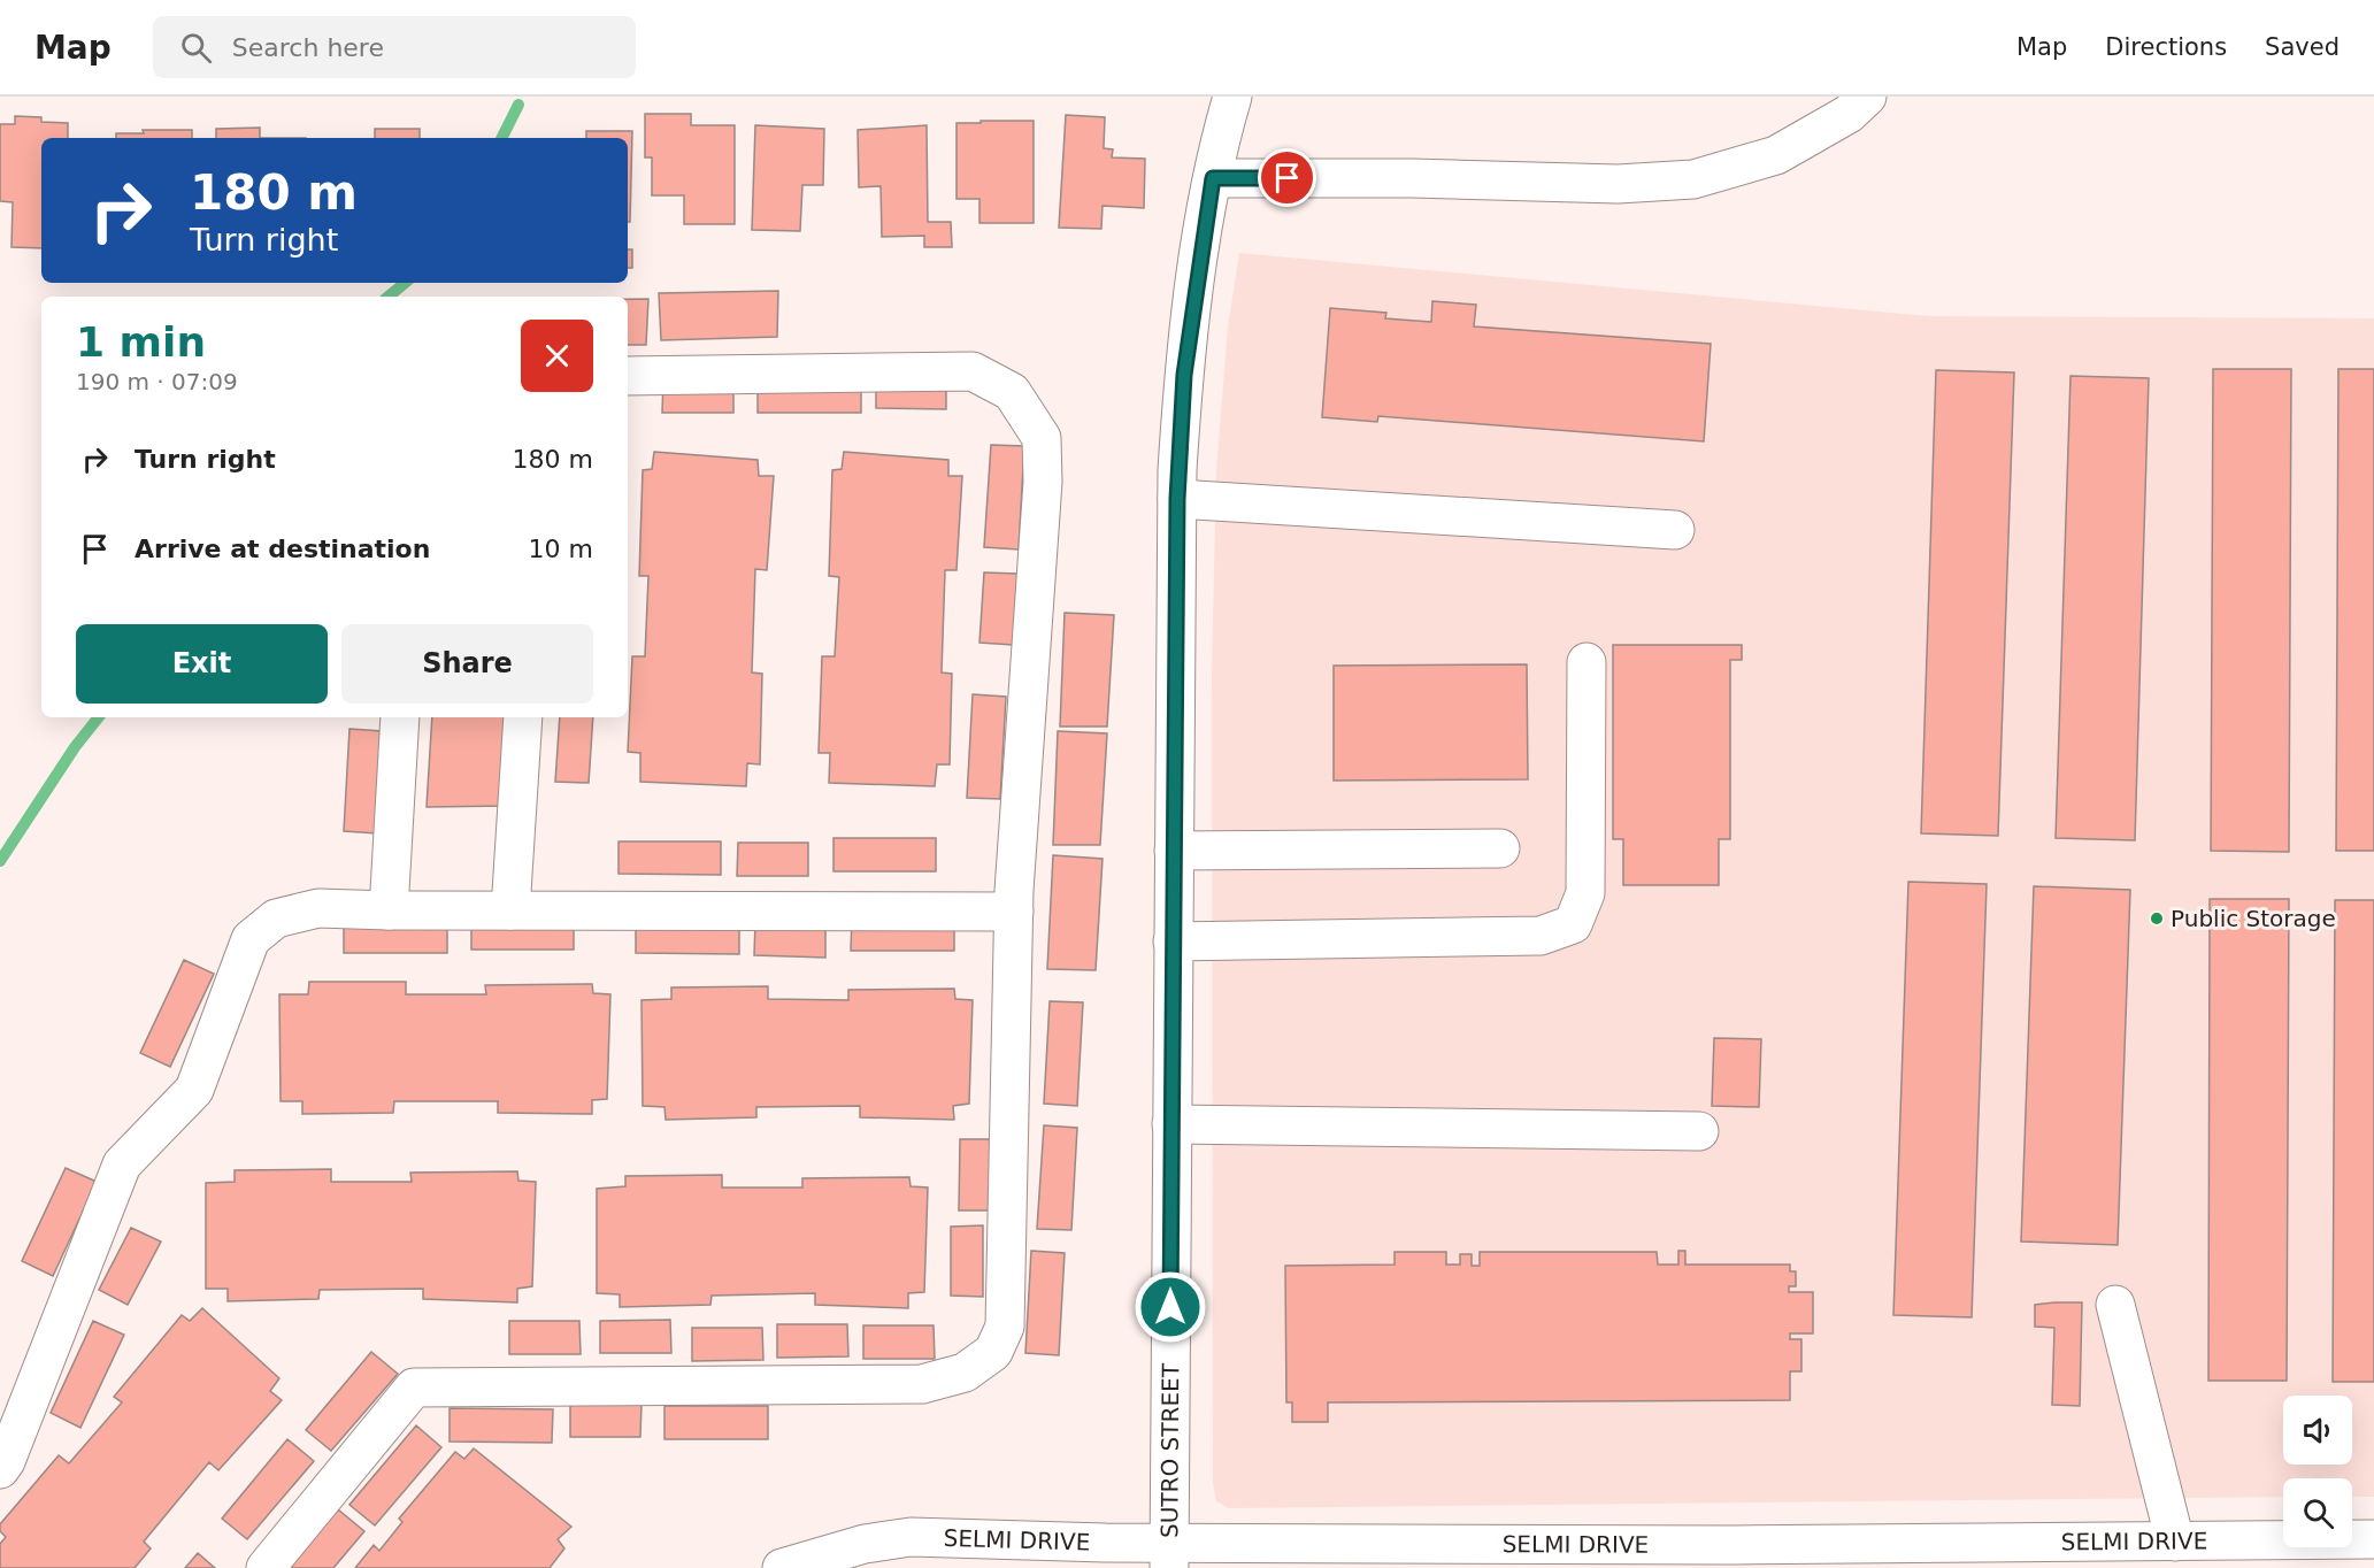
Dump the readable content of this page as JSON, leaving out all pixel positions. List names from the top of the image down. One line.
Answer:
{"streets":{"street":["SUTRO STREET","SELMI DRIVE"]},"crossings":[["SUTRO STREET","SELMI DRIVE"]],"places":["Public Storage"],"page":{"header":"Map","search":"Search here","nav":["Map","Directions","Saved"],"turn":["180 m","Turn right"],"heading":["1 min","190 m · 07:09"],"list":[{"name":"Turn right","value":"180 m"},{"name":"Arrive at destination","value":"10 m"}],"buttons":["Exit","Share"]}}
